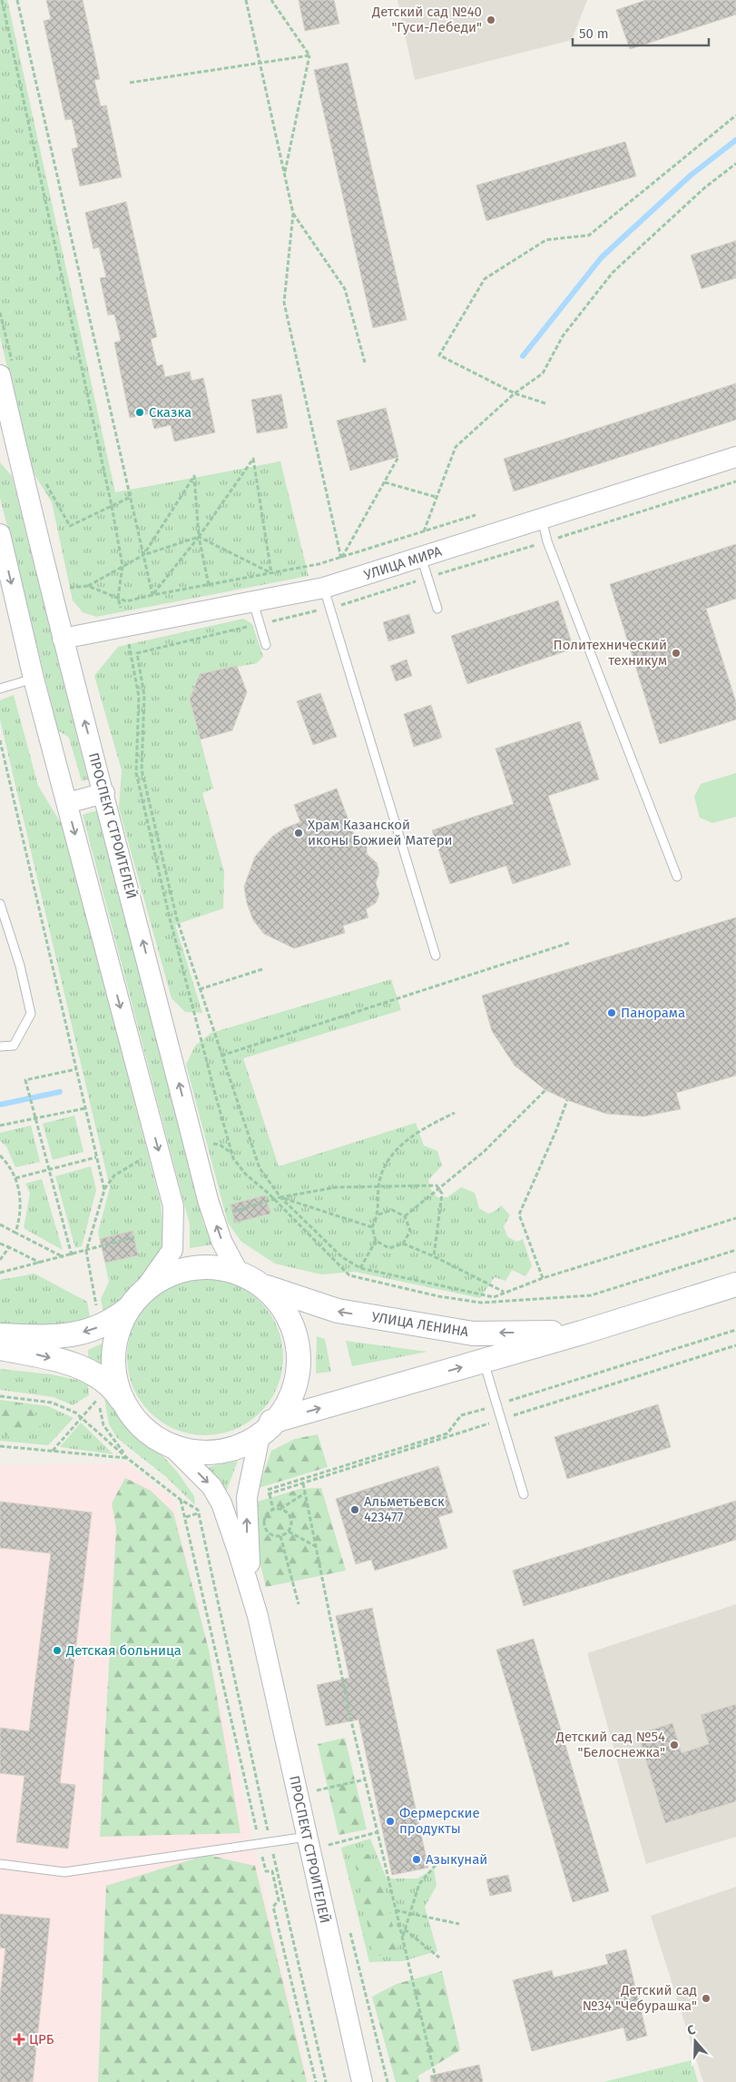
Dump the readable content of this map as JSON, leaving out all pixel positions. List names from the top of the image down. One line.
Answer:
{"streets":{"main road":["УЛИЦА ЛЕНИНА"],"street":["УЛИЦА МИРА","ПРОСПЕКТ СТРОИТЕЛЕЙ"]},"crossings":[["УЛИЦА МИРА","ПРОСПЕКТ СТРОИТЕЛЕЙ"],["ПРОСПЕКТ СТРОИТЕЛЕЙ","УЛИЦА ЛЕНИНА"]],"places":{"other":["Детский сад №40 \"Гуси-Лебеди\"","Сказка","Политехнический техникум","Храм Казанской иконы Божией Матери","Панорама","Альметьевск 423477","Детская больница","Детский сад №54 \"Белоснежка\"","Фермерские продукты","Азыкунай","Детский сад №34 \"Чебурашка\""],"health":["ЦРБ"]},"scale_bar":"50 m","north":"top"}
